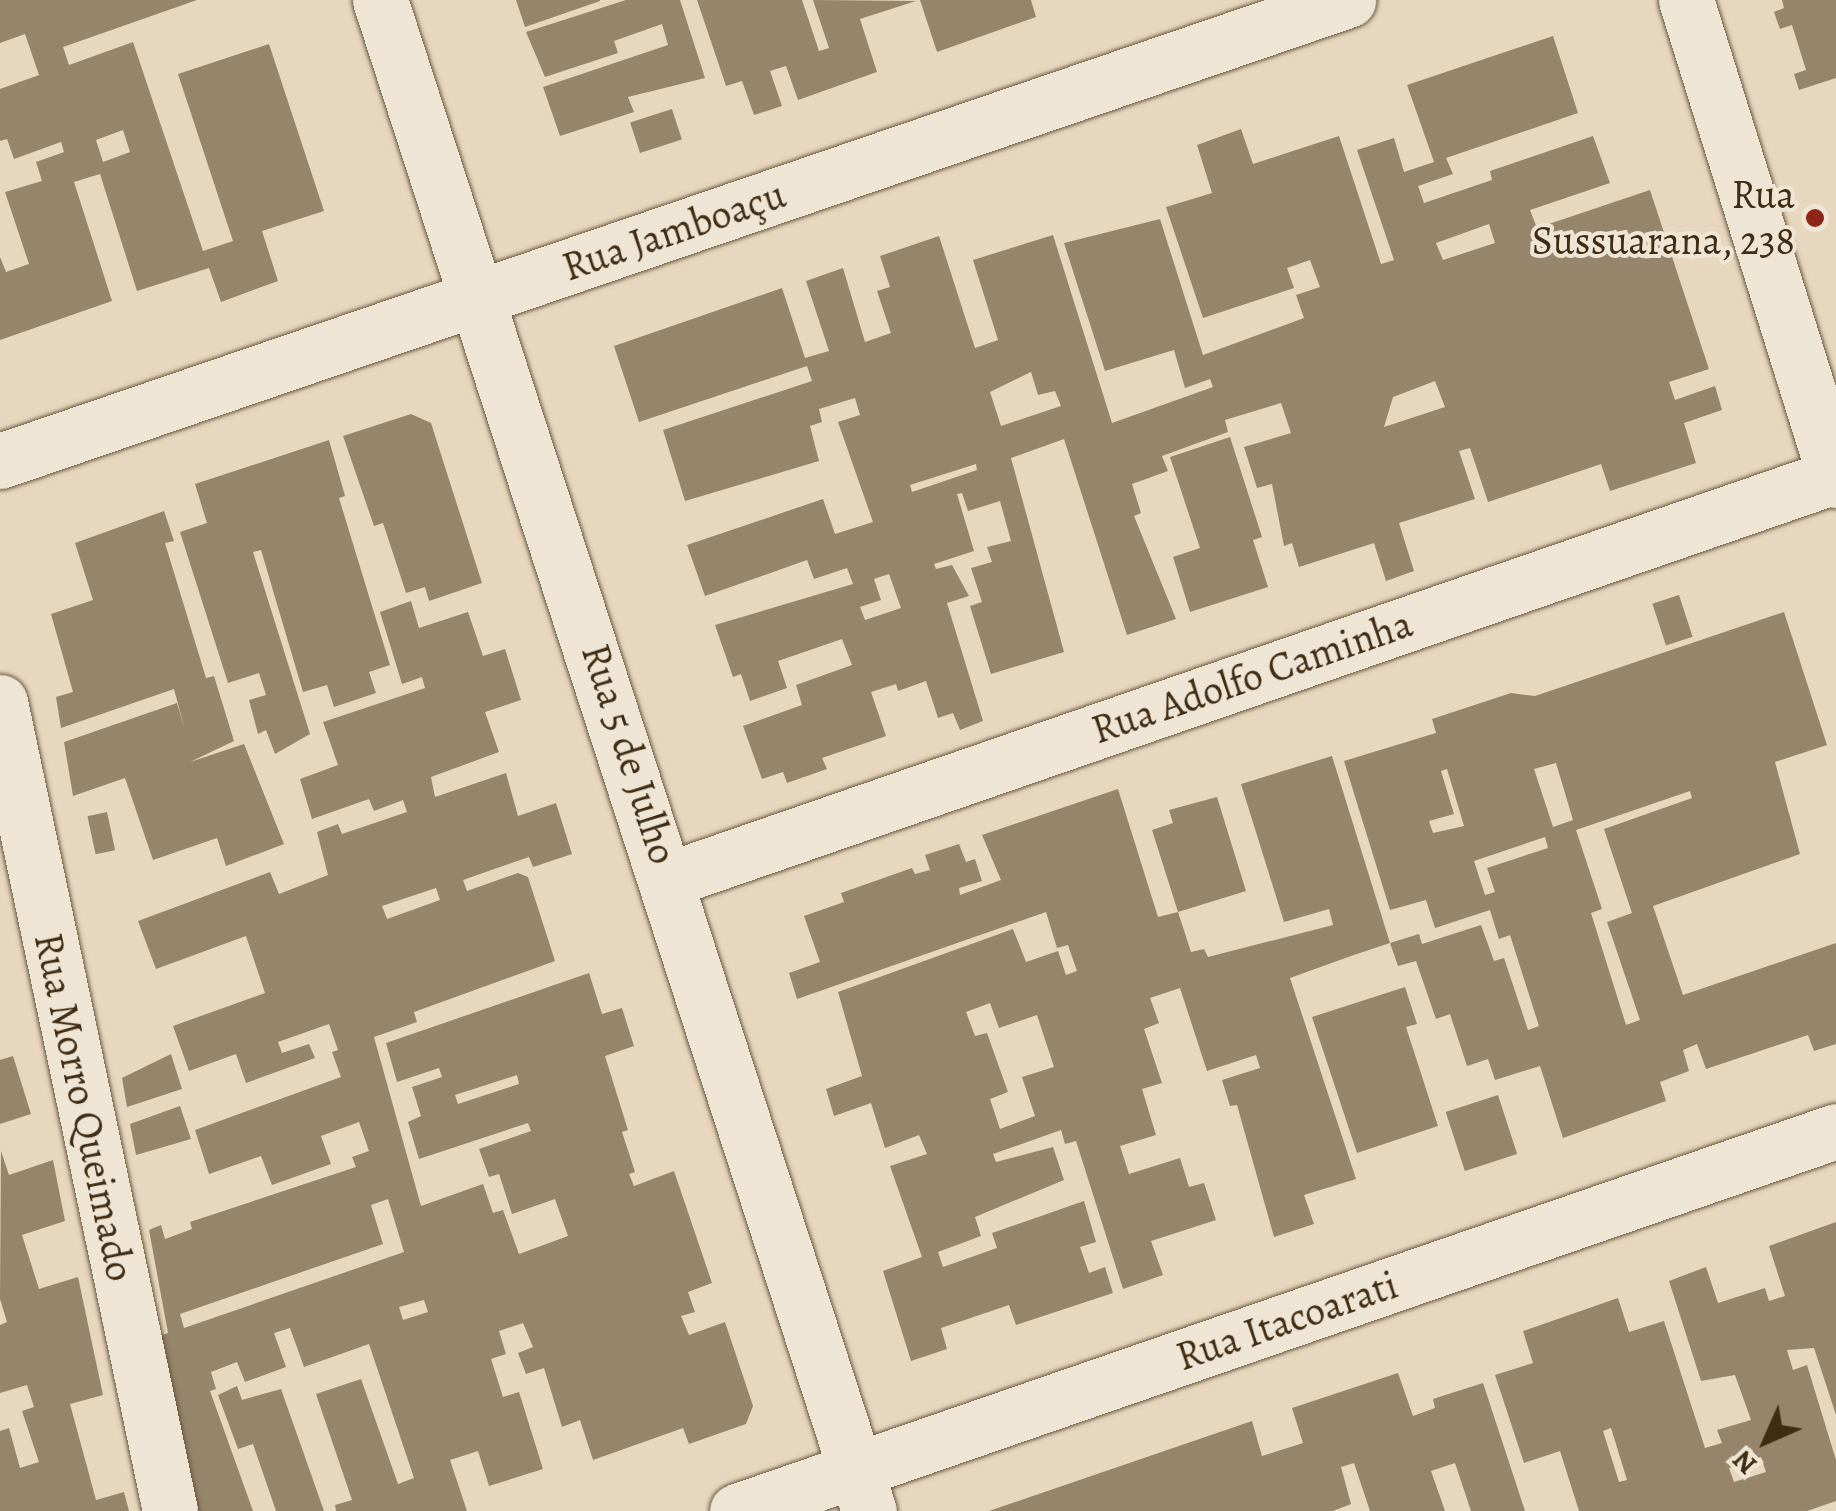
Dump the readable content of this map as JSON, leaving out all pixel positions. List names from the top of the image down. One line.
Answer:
{"streets":{"street":["Rua Jamboaçu","Rua Adolfo Caminha","Rua 5 de Julho","Rua Morro Queimado","Rua Itacoarati"]},"crossings":[["Rua Jamboaçu","Rua 5 de Julho"],["Rua Adolfo Caminha","Rua 5 de Julho"],["Rua 5 de Julho","Rua Itacoarati"]],"places":["Rua Sussuarana, 238"],"north":"bottom left"}
